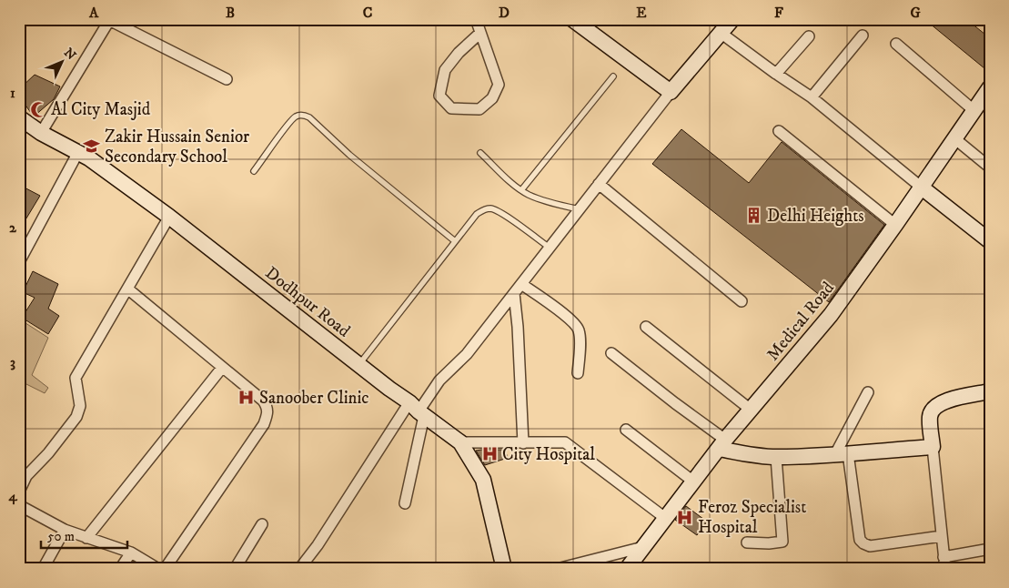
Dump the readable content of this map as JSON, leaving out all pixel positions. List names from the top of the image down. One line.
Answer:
{"streets":{"street":["Dodhpur Road","Medical Road"]},"places":{"mosque":["Al City Masjid"],"school or university":["Zakir Hussain Senior Secondary School"],"building":["Delhi Heights"],"hospital":["Sanoober Clinic","City Hospital","Feroz Specialist Hospital"]},"scale_bar":"50 m","north":"top right","grid":{"columns":["A","B","C","D","E","F","G"],"rows":["1","2","3","4"]}}
